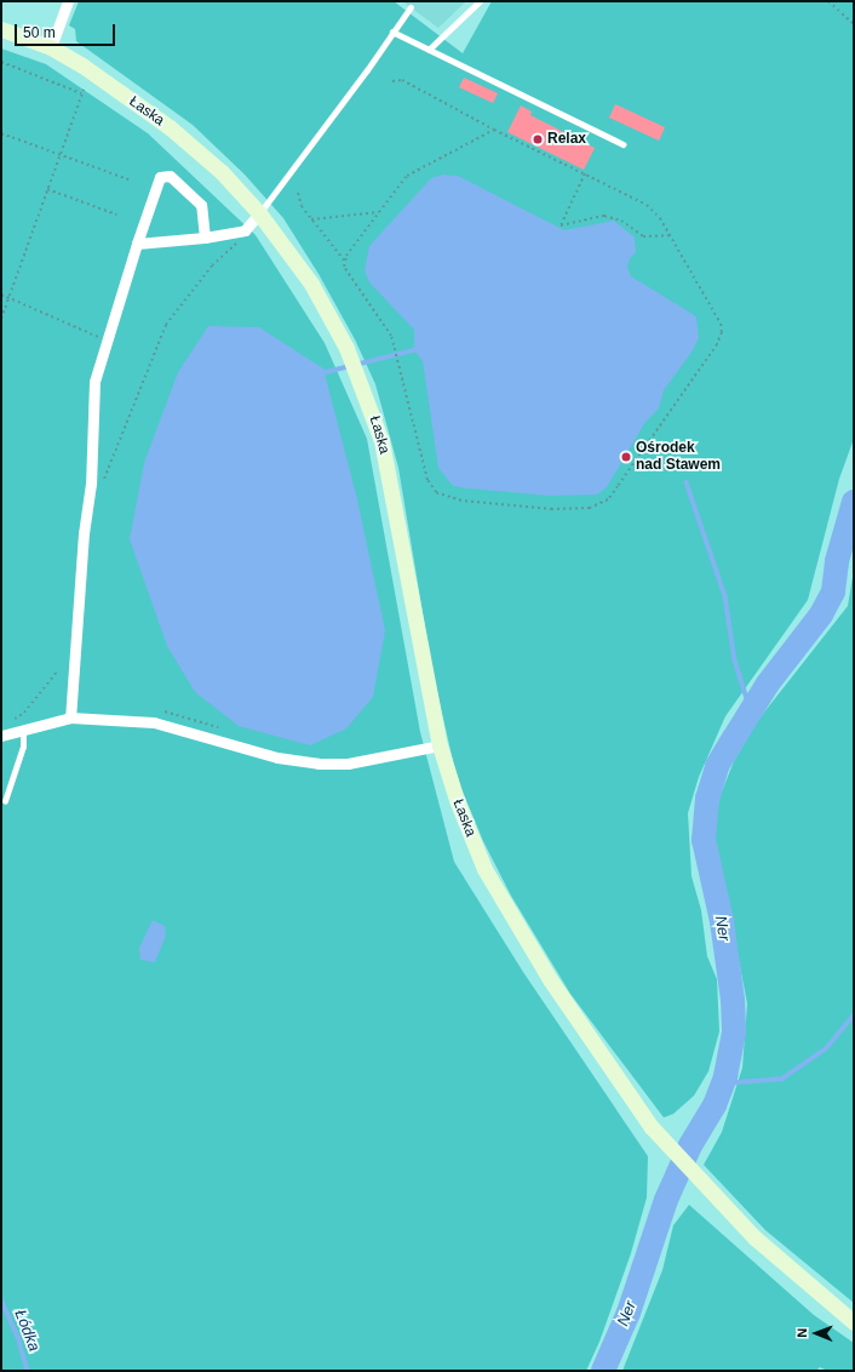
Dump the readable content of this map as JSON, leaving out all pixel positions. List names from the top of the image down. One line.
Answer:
{"streets":{"main road":["Łaska"]},"water":["Ner","Łódka"],"places":["Relax","Ośrodek nad Stawem"],"scale_bar":"50 m","north":"left"}
